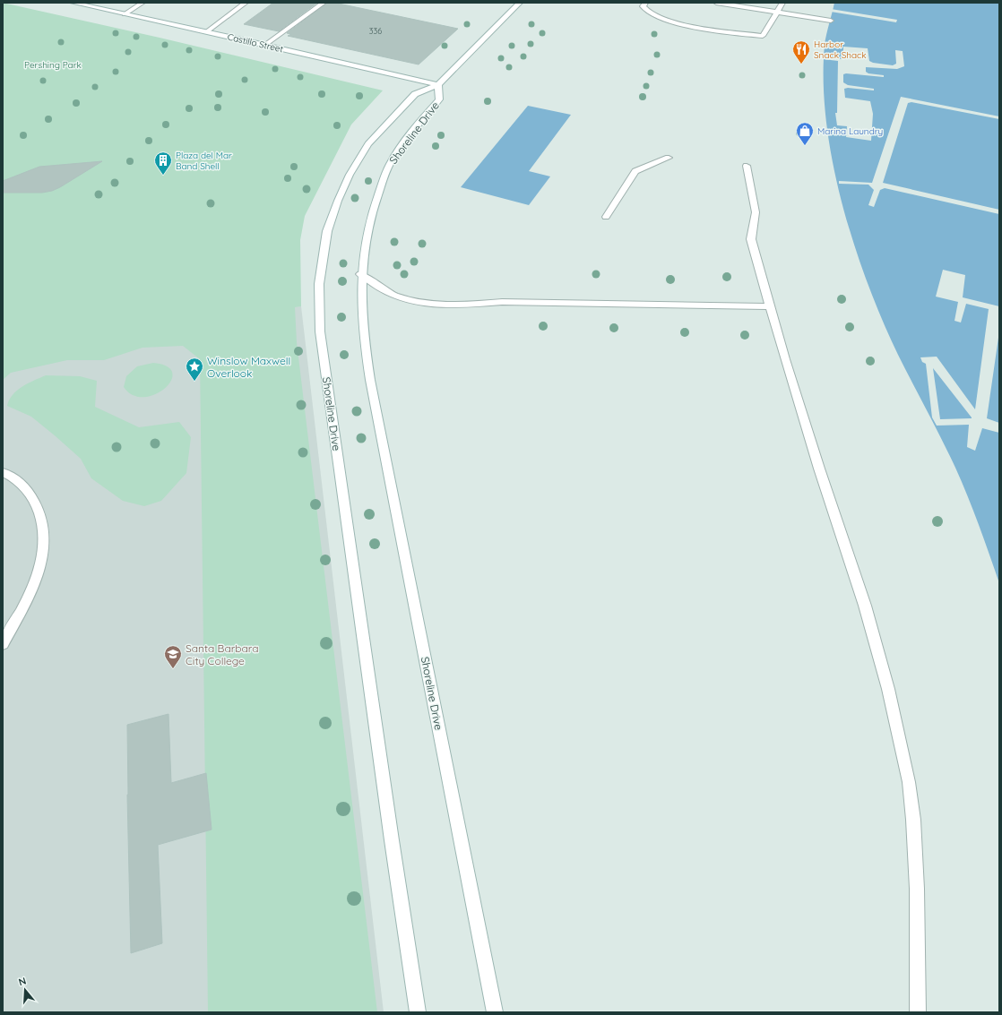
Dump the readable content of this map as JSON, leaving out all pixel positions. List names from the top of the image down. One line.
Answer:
{"streets":{"main road":["Castillo Street","Shoreline Drive"]},"crossings":[["Castillo Street","Shoreline Drive"]],"parks":["Pershing Park"],"places":{"restaurant":["Harbor Snack Shack"],"shop":["Marina Laundry"],"building":["Plaza del Mar Band Shell"],"place":["Winslow Maxwell Overlook"],"school or university":["Santa Barbara City College"]},"house_numbers":["336"],"north":"top"}
